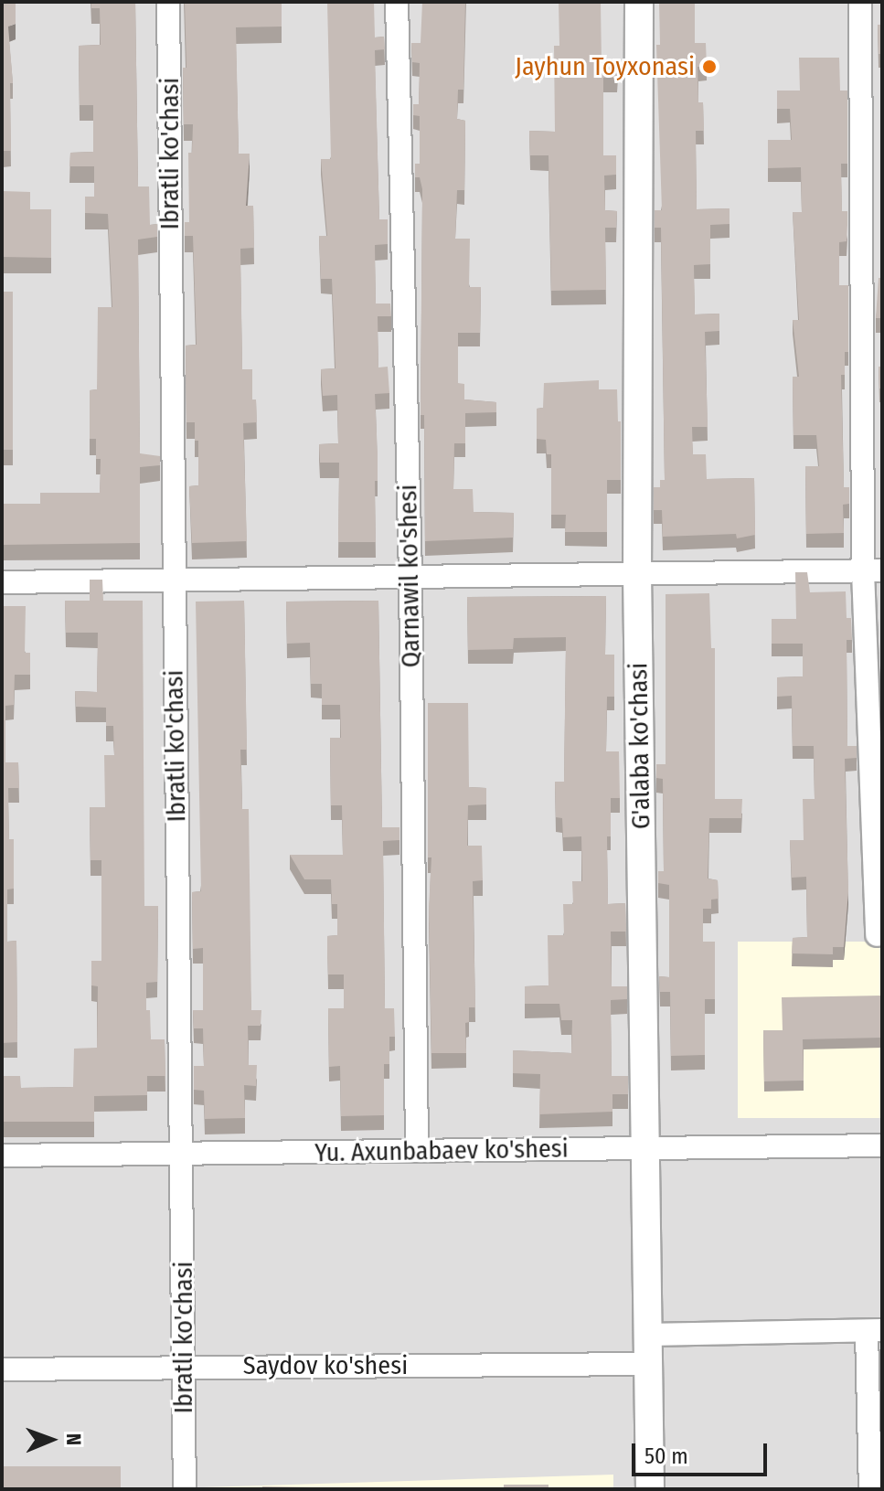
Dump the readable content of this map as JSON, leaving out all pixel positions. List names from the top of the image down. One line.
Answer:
{"streets":{"street":["Ibratli ko'chasi","Qarnawil ko'shesi","G'alaba ko'chasi","Yu. Axunbabaev ko'shesi","Saydov ko'shesi"]},"crossings":[["Ibratli ko'chasi","Yu. Axunbabaev ko'shesi"],["Ibratli ko'chasi","Saydov ko'shesi"],["Qarnawil ko'shesi","Yu. Axunbabaev ko'shesi"],["G'alaba ko'chasi","Yu. Axunbabaev ko'shesi"],["G'alaba ko'chasi","Saydov ko'shesi"]],"places":["Jayhun Toyxonasi"],"scale_bar":"50 m","north":"right"}
